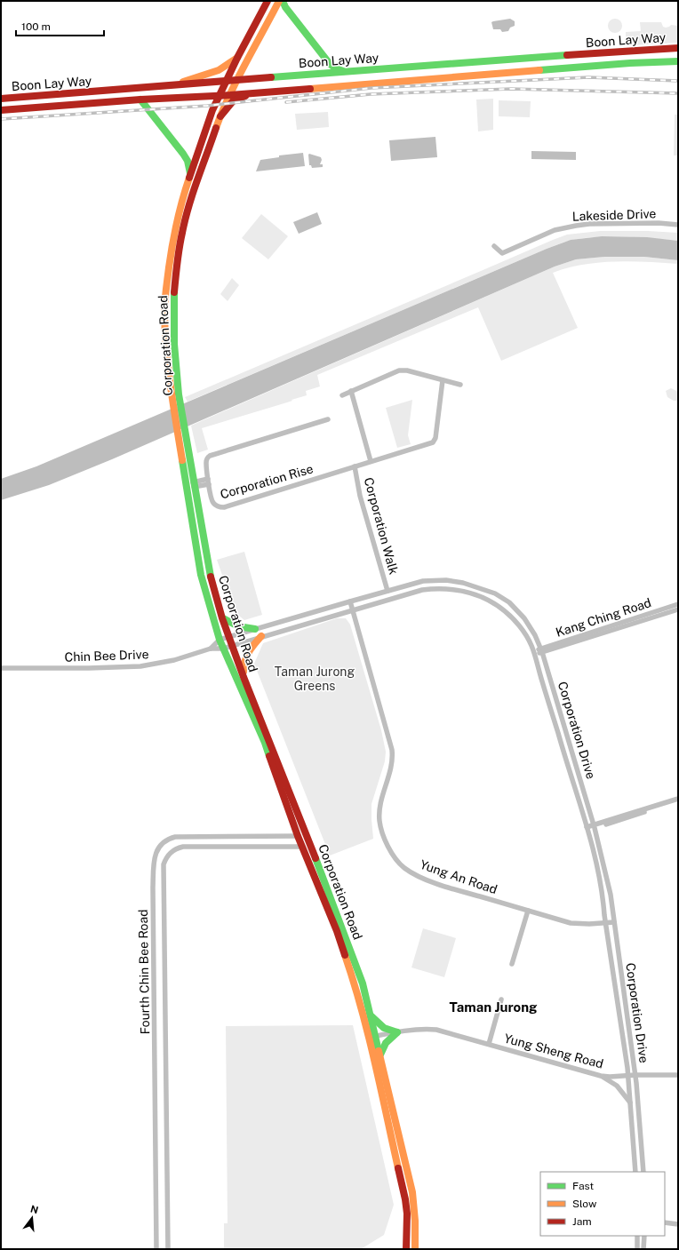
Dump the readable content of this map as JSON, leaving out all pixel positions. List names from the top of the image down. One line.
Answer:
{"streets":{"main road":["Boon Lay Way","Corporation Road"],"street":["Lakeside Drive","Corporation Rise","Corporation Walk","Kang Ching Road","Chin Bee Drive","Corporation Drive","Yung An Road","Fourth Chin Bee Road","Yung Sheng Road"]},"crossings":[["Boon Lay Way","Corporation Road"],["Corporation Road","Corporation Rise"],["Corporation Road","Chin Bee Drive"],["Corporation Road","Corporation Drive"],["Corporation Road","Fourth Chin Bee Road"],["Corporation Road","Yung Sheng Road"],["Corporation Rise","Corporation Walk"],["Corporation Walk","Corporation Drive"],["Kang Ching Road","Corporation Drive"],["Chin Bee Drive","Corporation Drive"],["Corporation Drive","Yung An Road"],["Corporation Drive","Yung Sheng Road"]],"districts":["Taman Jurong"],"parks":["Taman Jurong Greens"],"legend":["Fast","Slow","Jam"],"scale_bar":"100 m","north":"top"}
